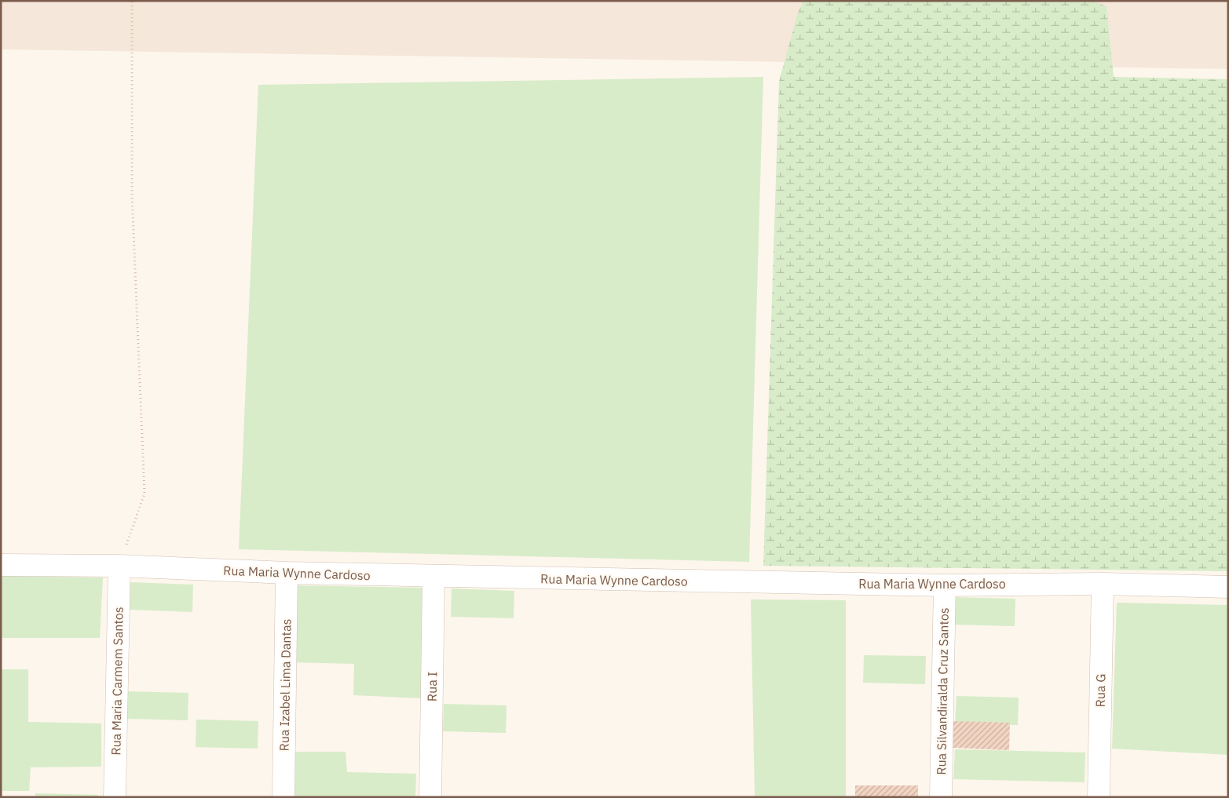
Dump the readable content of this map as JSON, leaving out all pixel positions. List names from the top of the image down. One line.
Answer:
{"streets":{"street":["Rua Maria Wynne Cardoso","Rua Maria Carmem Santos","Rua Izabel Lima Dantas","Rua I","Rua G","Rua Silvandiralda Cruz Santos"]},"crossings":[["Rua Maria Wynne Cardoso","Rua Maria Carmem Santos"],["Rua Maria Wynne Cardoso","Rua Izabel Lima Dantas"],["Rua Maria Wynne Cardoso","Rua I"],["Rua Maria Wynne Cardoso","Rua G"],["Rua Maria Wynne Cardoso","Rua Silvandiralda Cruz Santos"]]}
